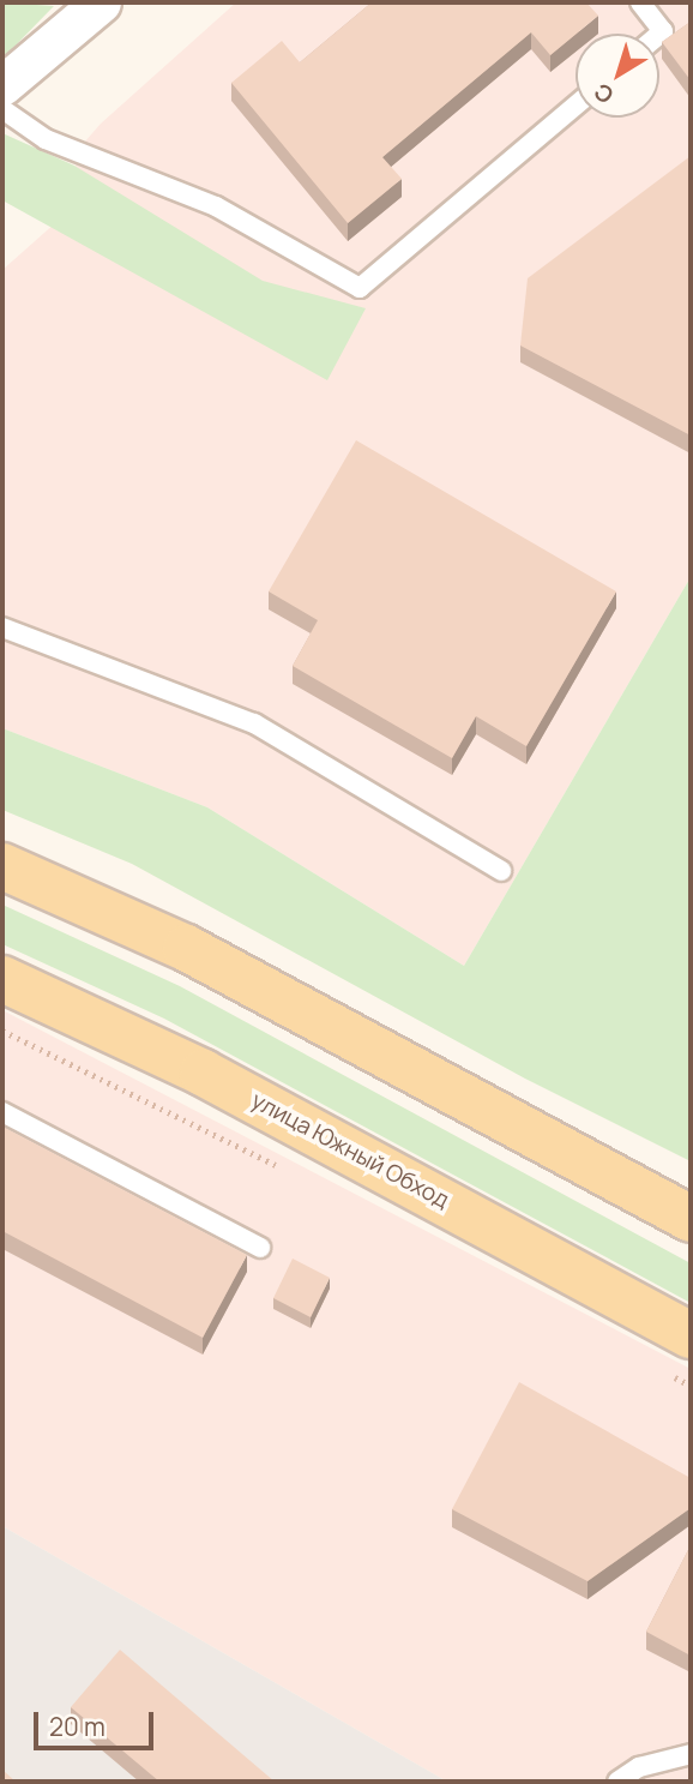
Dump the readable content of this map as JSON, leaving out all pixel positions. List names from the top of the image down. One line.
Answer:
{"streets":{"main road":["улица Южный Обход"]},"scale_bar":"20 m","north":"bottom left"}
